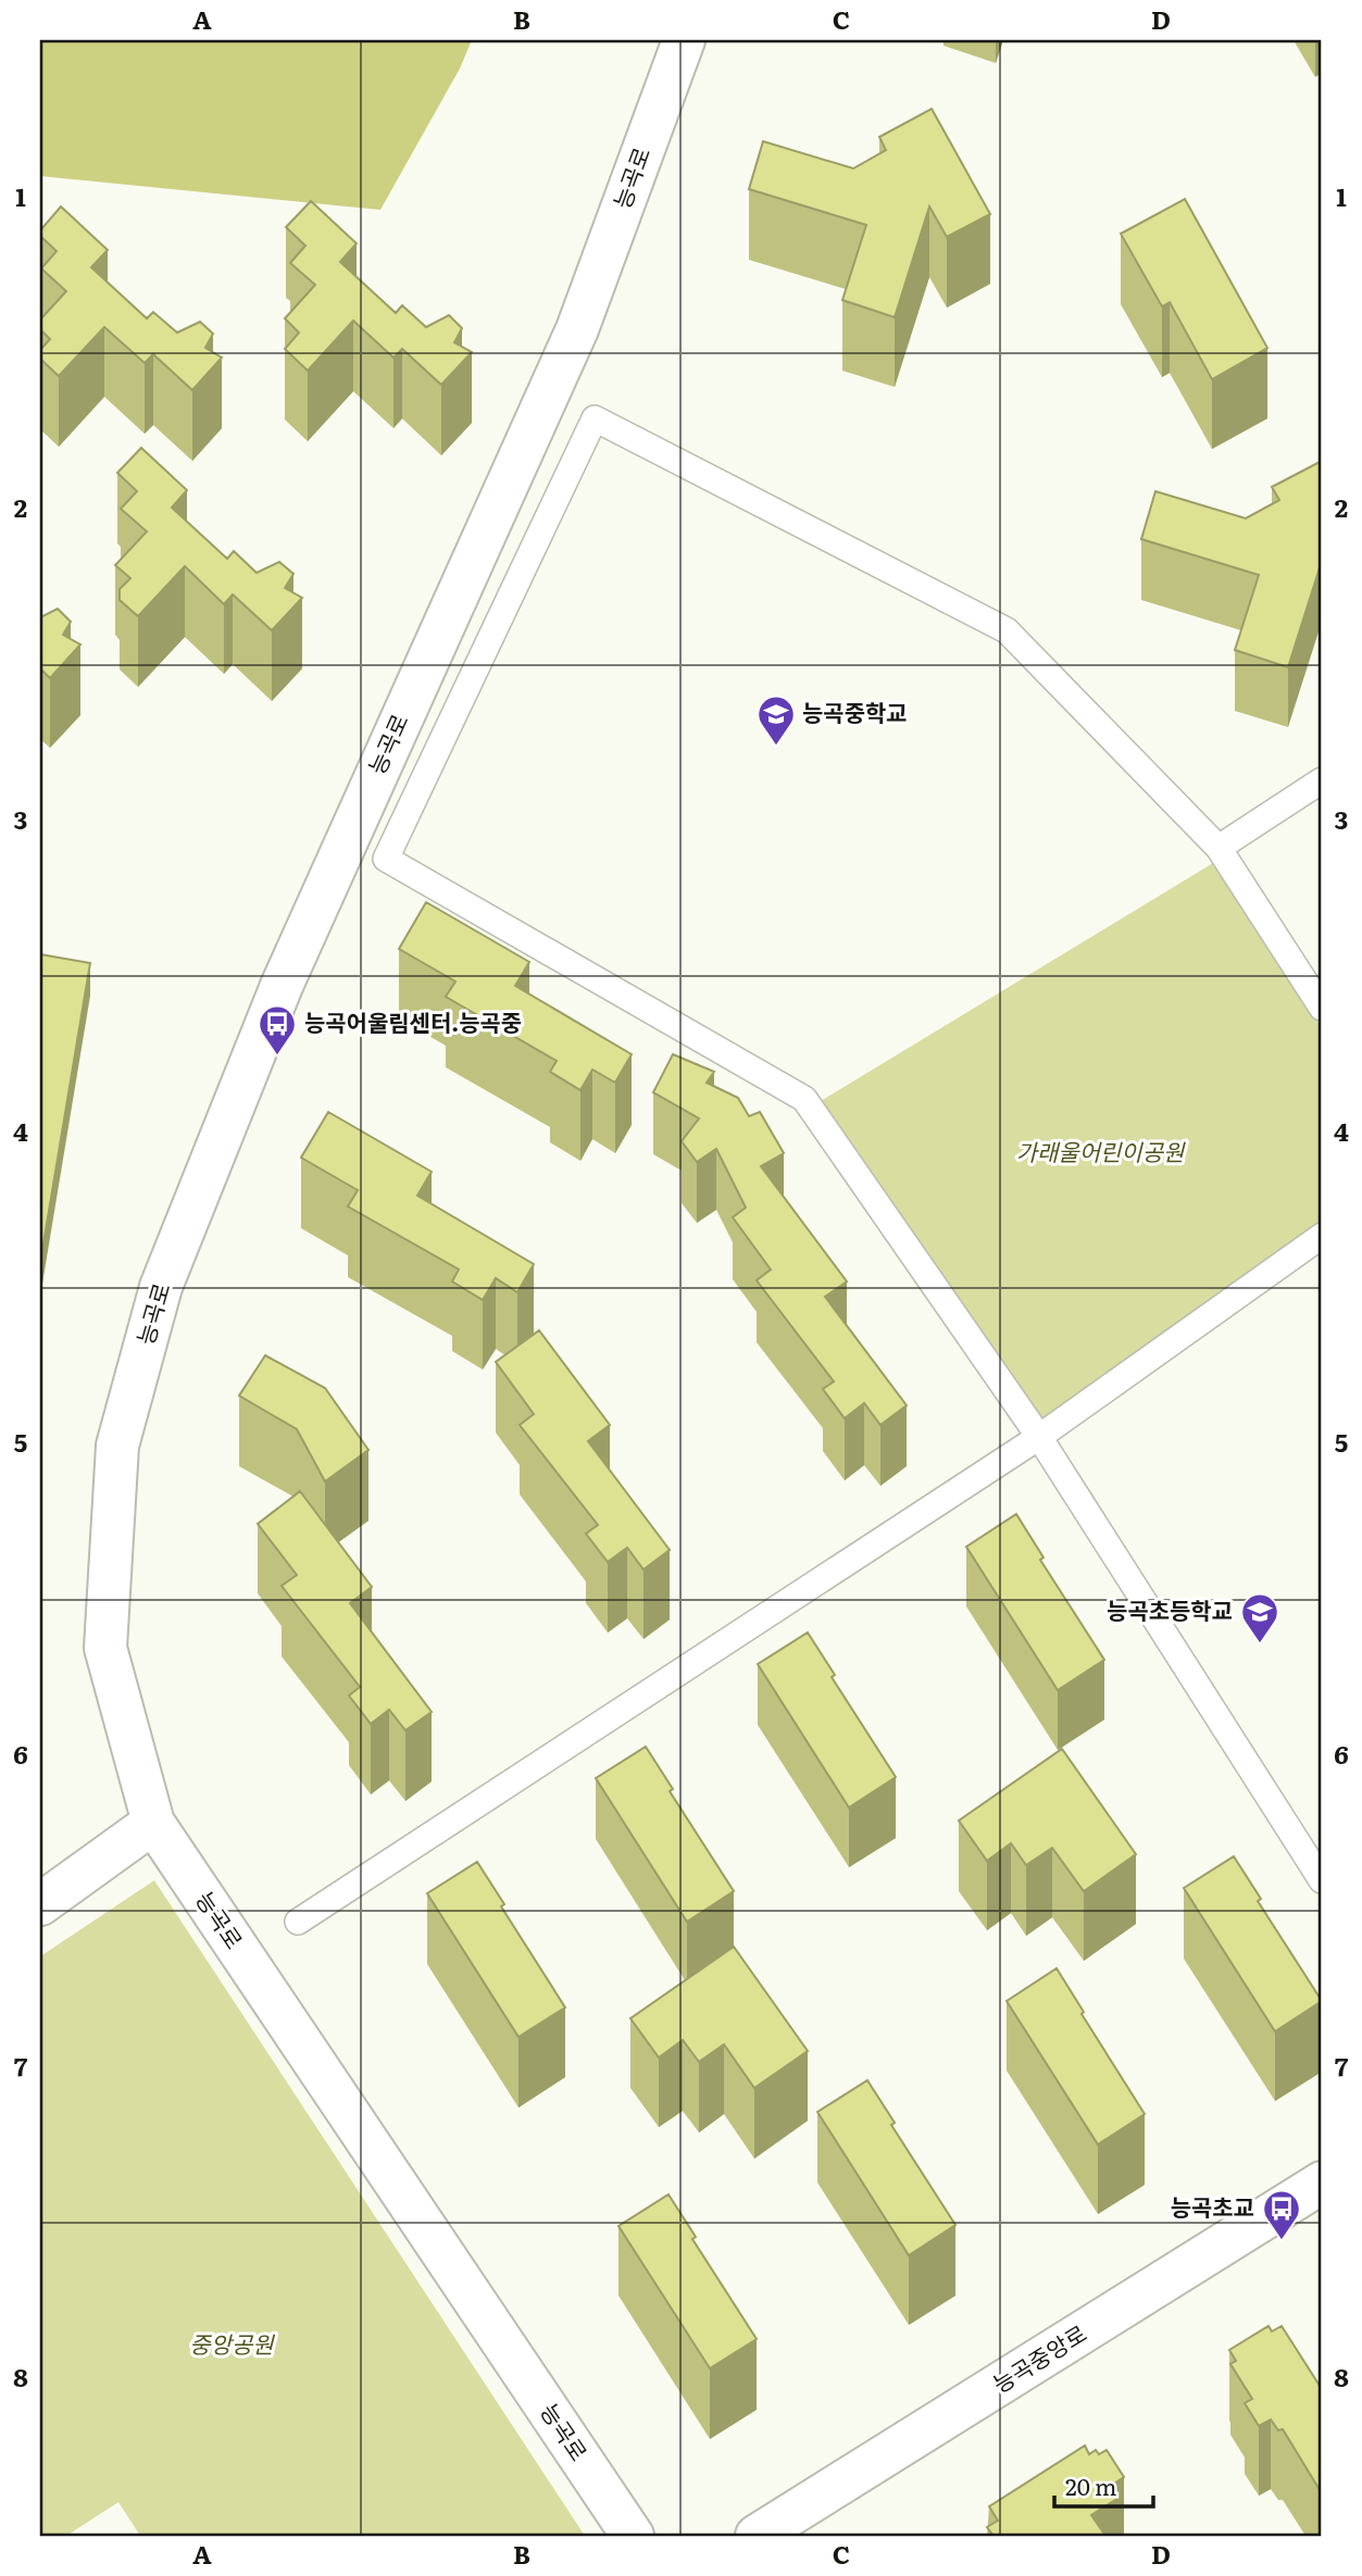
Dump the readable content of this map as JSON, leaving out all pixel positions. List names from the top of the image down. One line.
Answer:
{"streets":{"main road":["능곡로","능곡중앙로"]},"parks":["가래울어린이공원","중앙공원"],"places":{"school or university":["능곡중학교","능곡초등학교"],"bus stop":["능곡어울림센터.능곡중","능곡초교"]},"scale_bar":"20 m","grid":{"columns":["A","B","C","D"],"rows":["1","2","3","4","5","6","7","8"]}}
